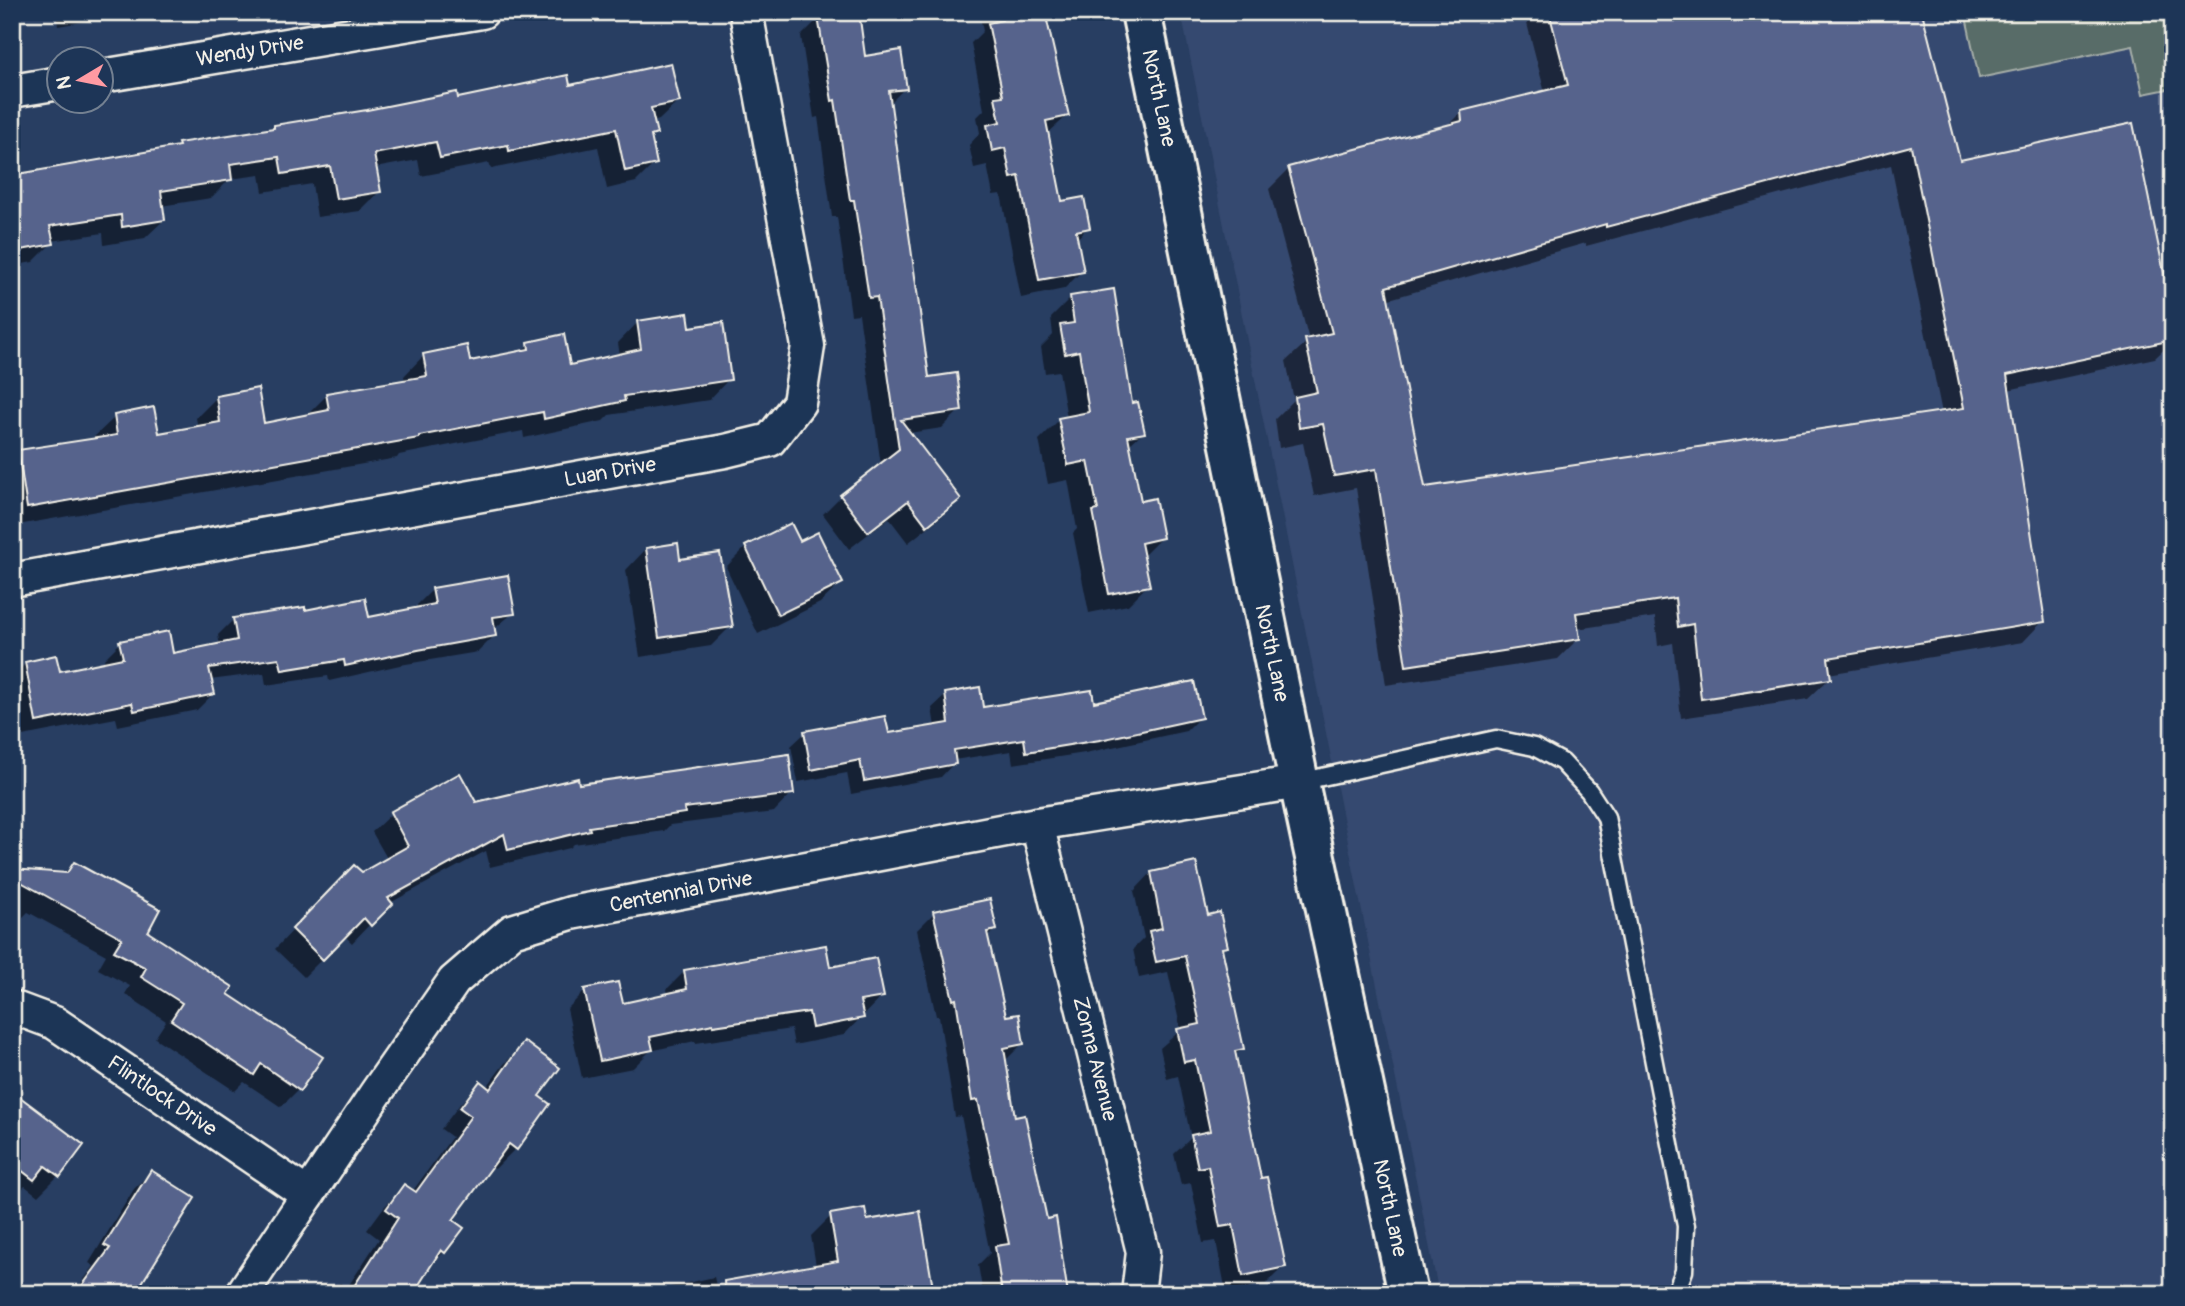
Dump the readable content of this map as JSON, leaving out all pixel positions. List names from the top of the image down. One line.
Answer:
{"streets":{"street":["Wendy Drive","North Lane","Luan Drive","Centennial Drive","Zonna Avenue","Flintlock Drive"]},"crossings":[["North Lane","Centennial Drive"],["Centennial Drive","Zonna Avenue"],["Centennial Drive","Flintlock Drive"]],"north":"left"}
